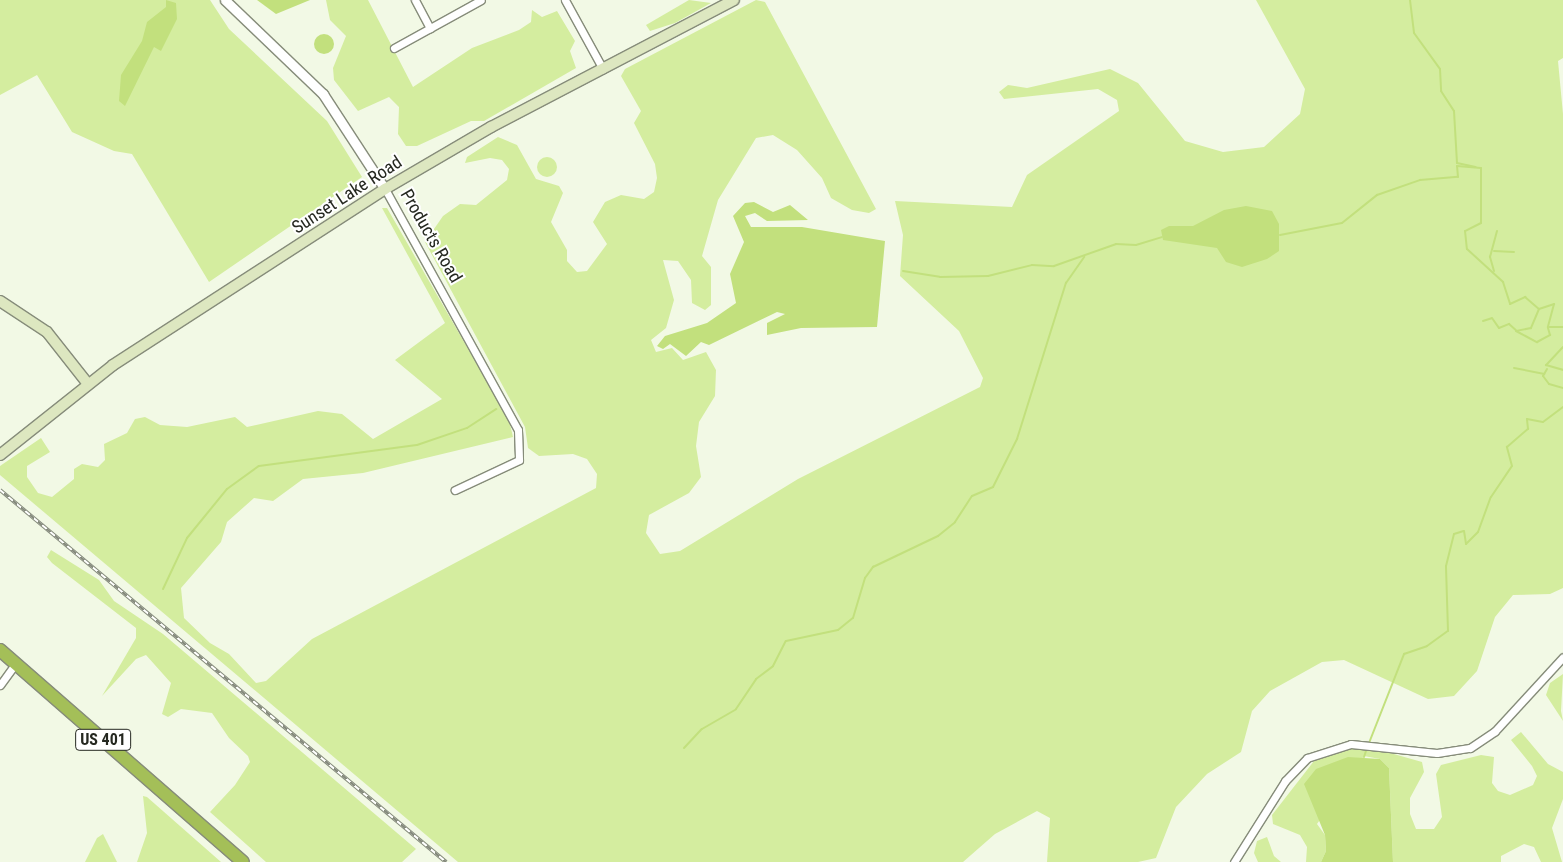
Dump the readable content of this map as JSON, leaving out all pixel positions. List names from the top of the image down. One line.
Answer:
{"streets":{"highway":["US 401"],"main road":["Sunset Lake Road"],"street":["Products Road"]},"crossings":[["Sunset Lake Road","Products Road"]]}
